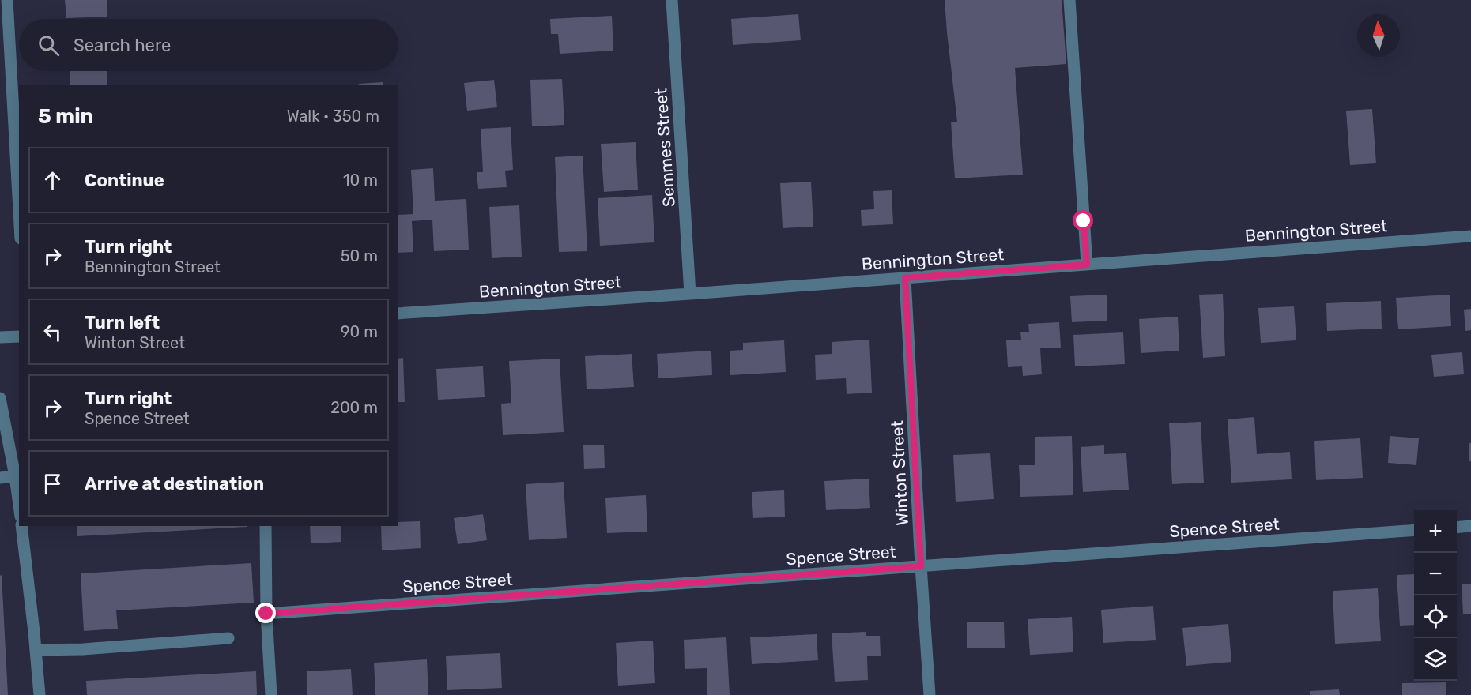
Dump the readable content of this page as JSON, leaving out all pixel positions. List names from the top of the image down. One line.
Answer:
{"streets":{"street":["Semmes Street","Bennington Street","Winton Street","Spence Street"]},"crossings":[["Semmes Street","Bennington Street"],["Bennington Street","Winton Street"],["Winton Street","Spence Street"]],"north":"top","page":{"search":"Search here","heading":["5 min","Walk · 350 m"],"list":[["Continue","10 m"],["Turn right","Bennington Street","50 m"],["Turn left","Winton Street","90 m"],["Turn right","Spence Street","200 m"],"Arrive at destination"],"map_buttons":["+","−"]}}
